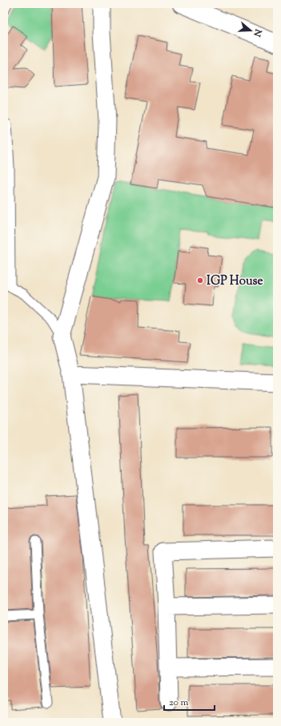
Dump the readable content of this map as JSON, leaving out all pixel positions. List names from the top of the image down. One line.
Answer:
{"places":["IGP House"],"scale_bar":"20 m","north":"right"}
